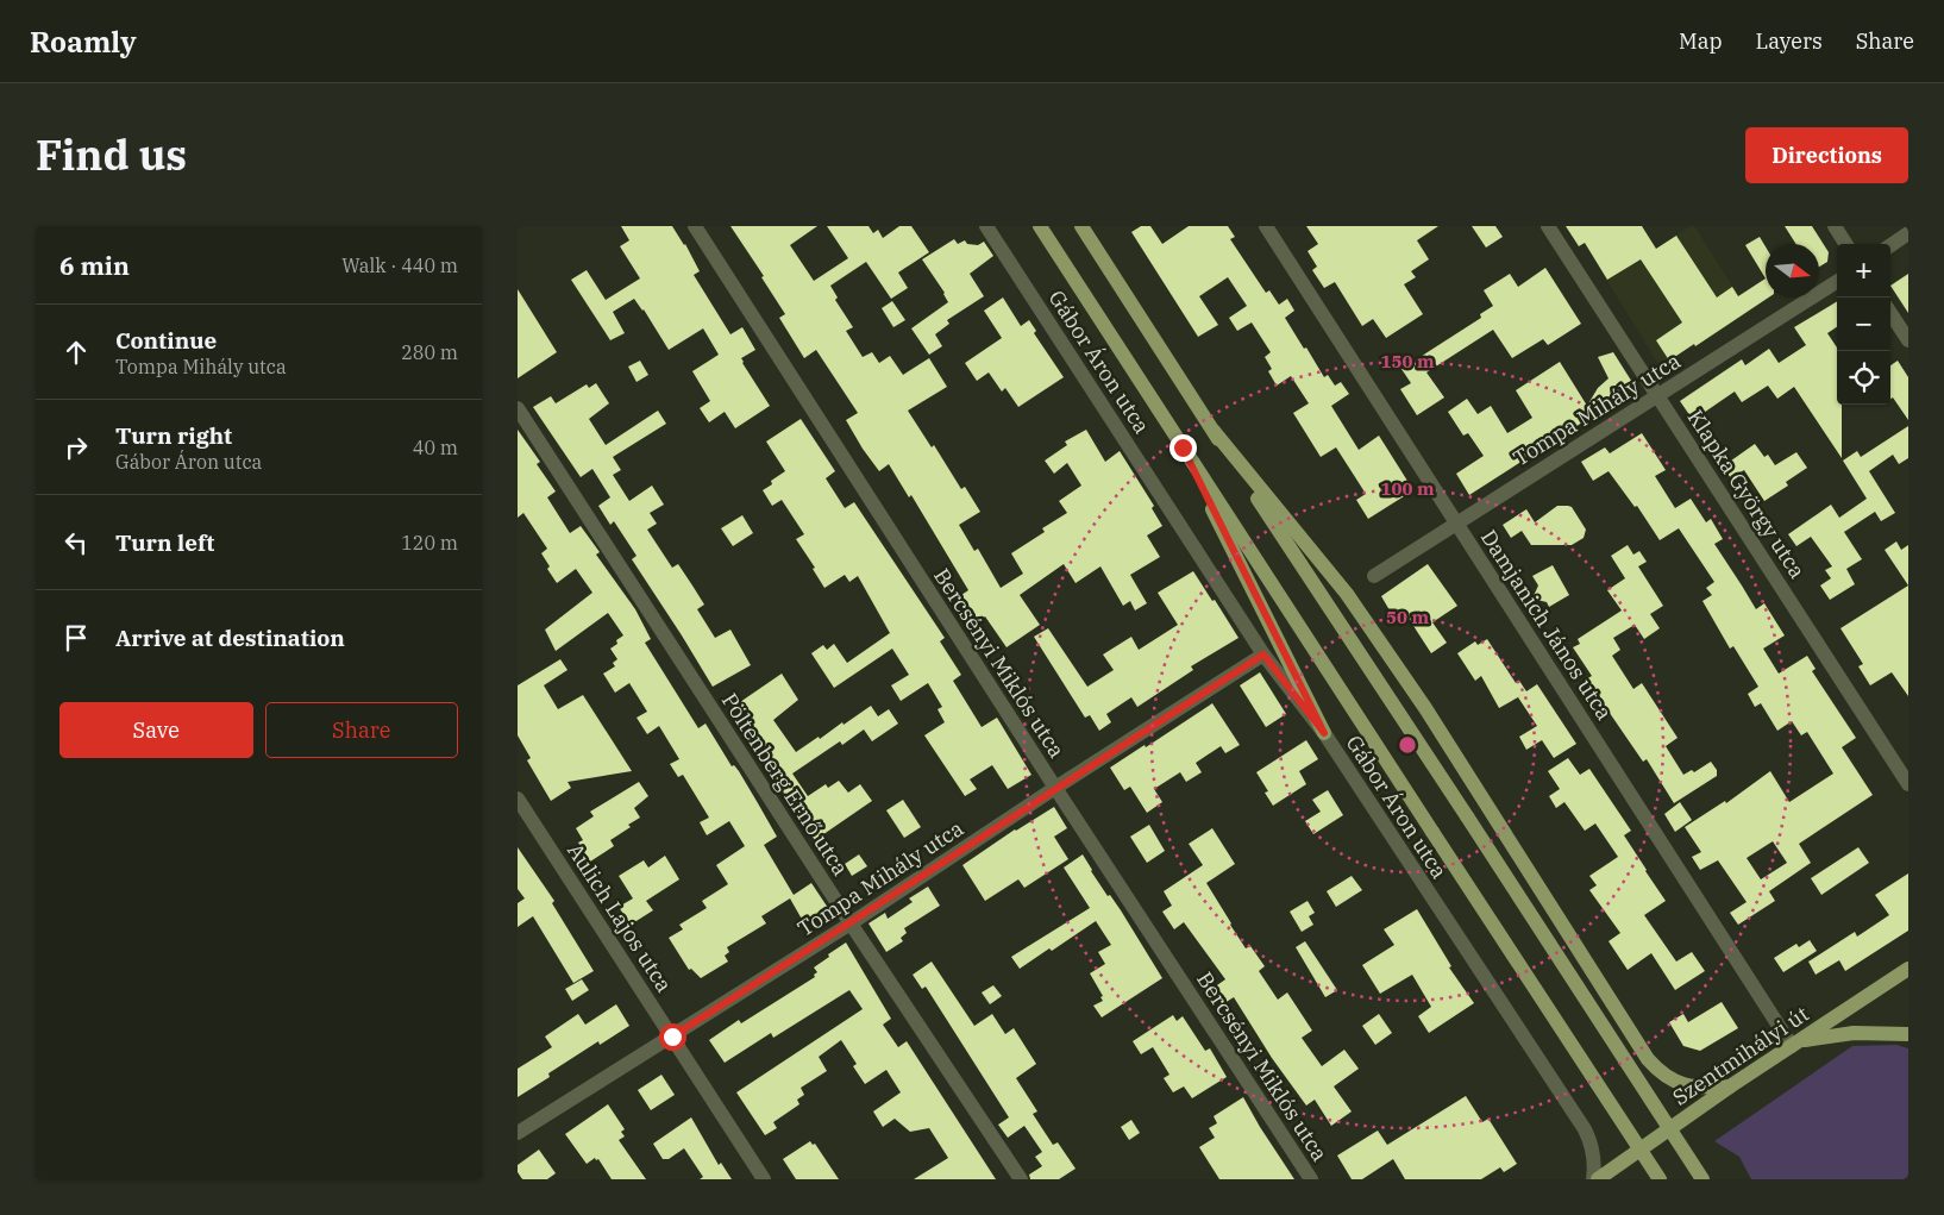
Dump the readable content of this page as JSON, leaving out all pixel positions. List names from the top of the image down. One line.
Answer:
{"streets":{"main road":["Szentmihályi út"],"street":["Gábor Áron utca","Tompa Mihály utca","Klapka György utca","Damjanich János utca","Bercsényi Miklós utca","Pöltenberg Ernő utca","Aulich Lajos utca"]},"crossings":[["Gábor Áron utca","Tompa Mihály utca"],["Tompa Mihály utca","Klapka György utca"],["Tompa Mihály utca","Damjanich János utca"],["Tompa Mihály utca","Bercsényi Miklós utca"],["Tompa Mihály utca","Pöltenberg Ernő utca"],["Tompa Mihály utca","Aulich Lajos utca"],["Damjanich János utca","Szentmihályi út"]],"north":"right","page":{"header":"Roamly","nav":["Map","Layers","Share"],"title":"Find us","buttons":["Directions",["Save","Share"]],"heading":["6 min","Walk · 440 m"],"map_buttons":["+","−"],"list":[["Continue","Tompa Mihály utca","280 m"],["Turn right","Gábor Áron utca","40 m"],["Turn left","120 m"],"Arrive at destination"]},"rings":["150 m","100 m","50 m"]}
